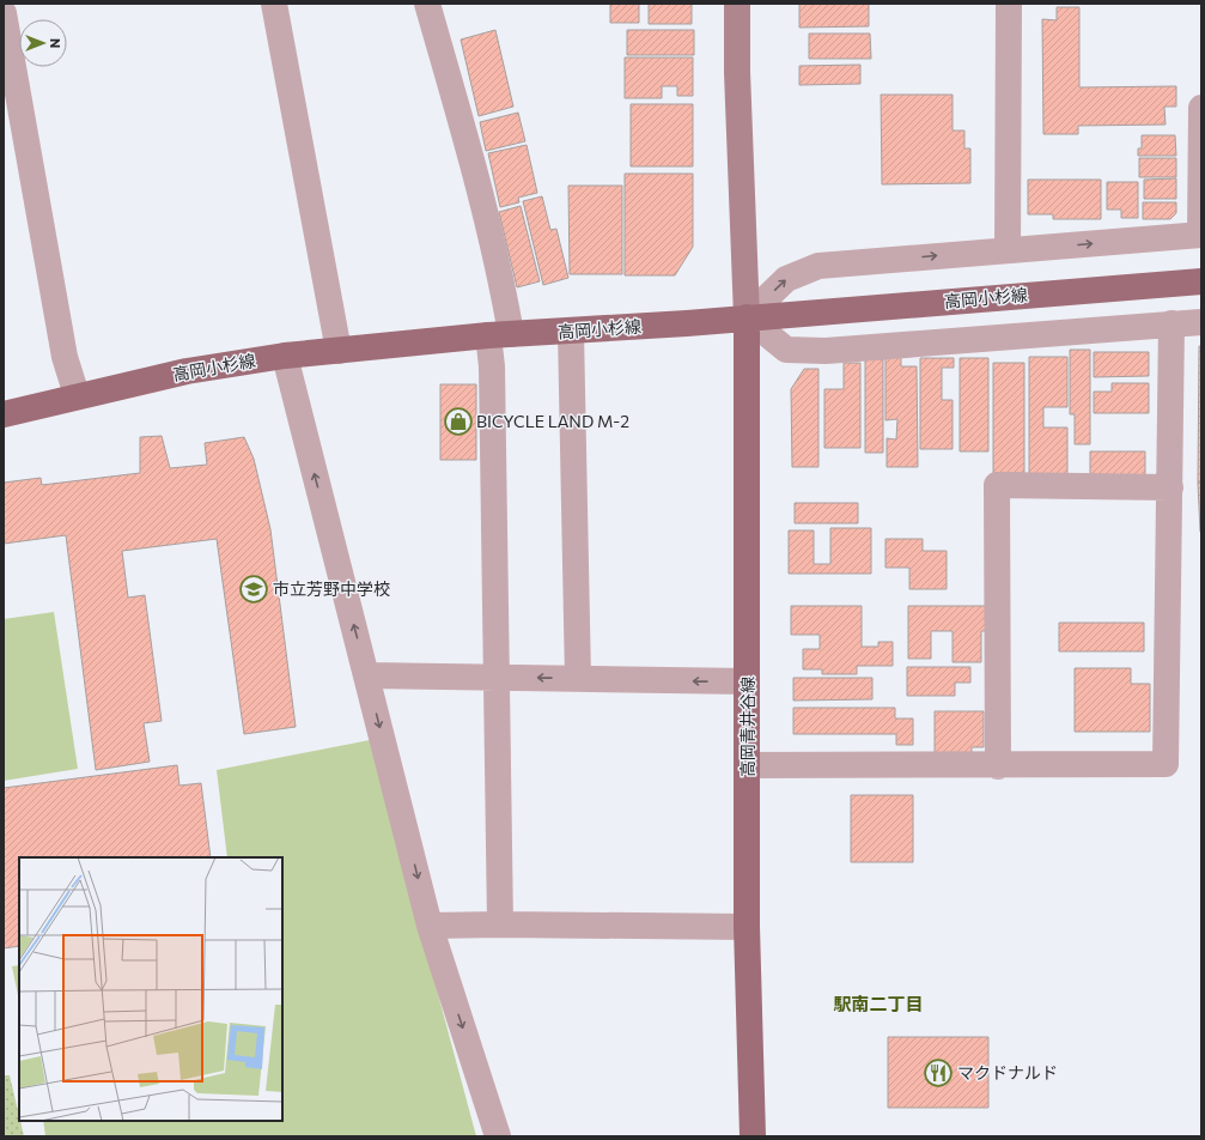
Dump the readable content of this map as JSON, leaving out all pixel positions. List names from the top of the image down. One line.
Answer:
{"streets":{"main road":["高岡小杉線","高岡青井谷線"]},"crossings":[["高岡小杉線","高岡青井谷線"]],"districts":["駅南二丁目"],"places":{"shop":["BICYCLE LAND M-2"],"school or university":["市立芳野中学校"],"restaurant":["マクドナルド"]},"north":"right"}
